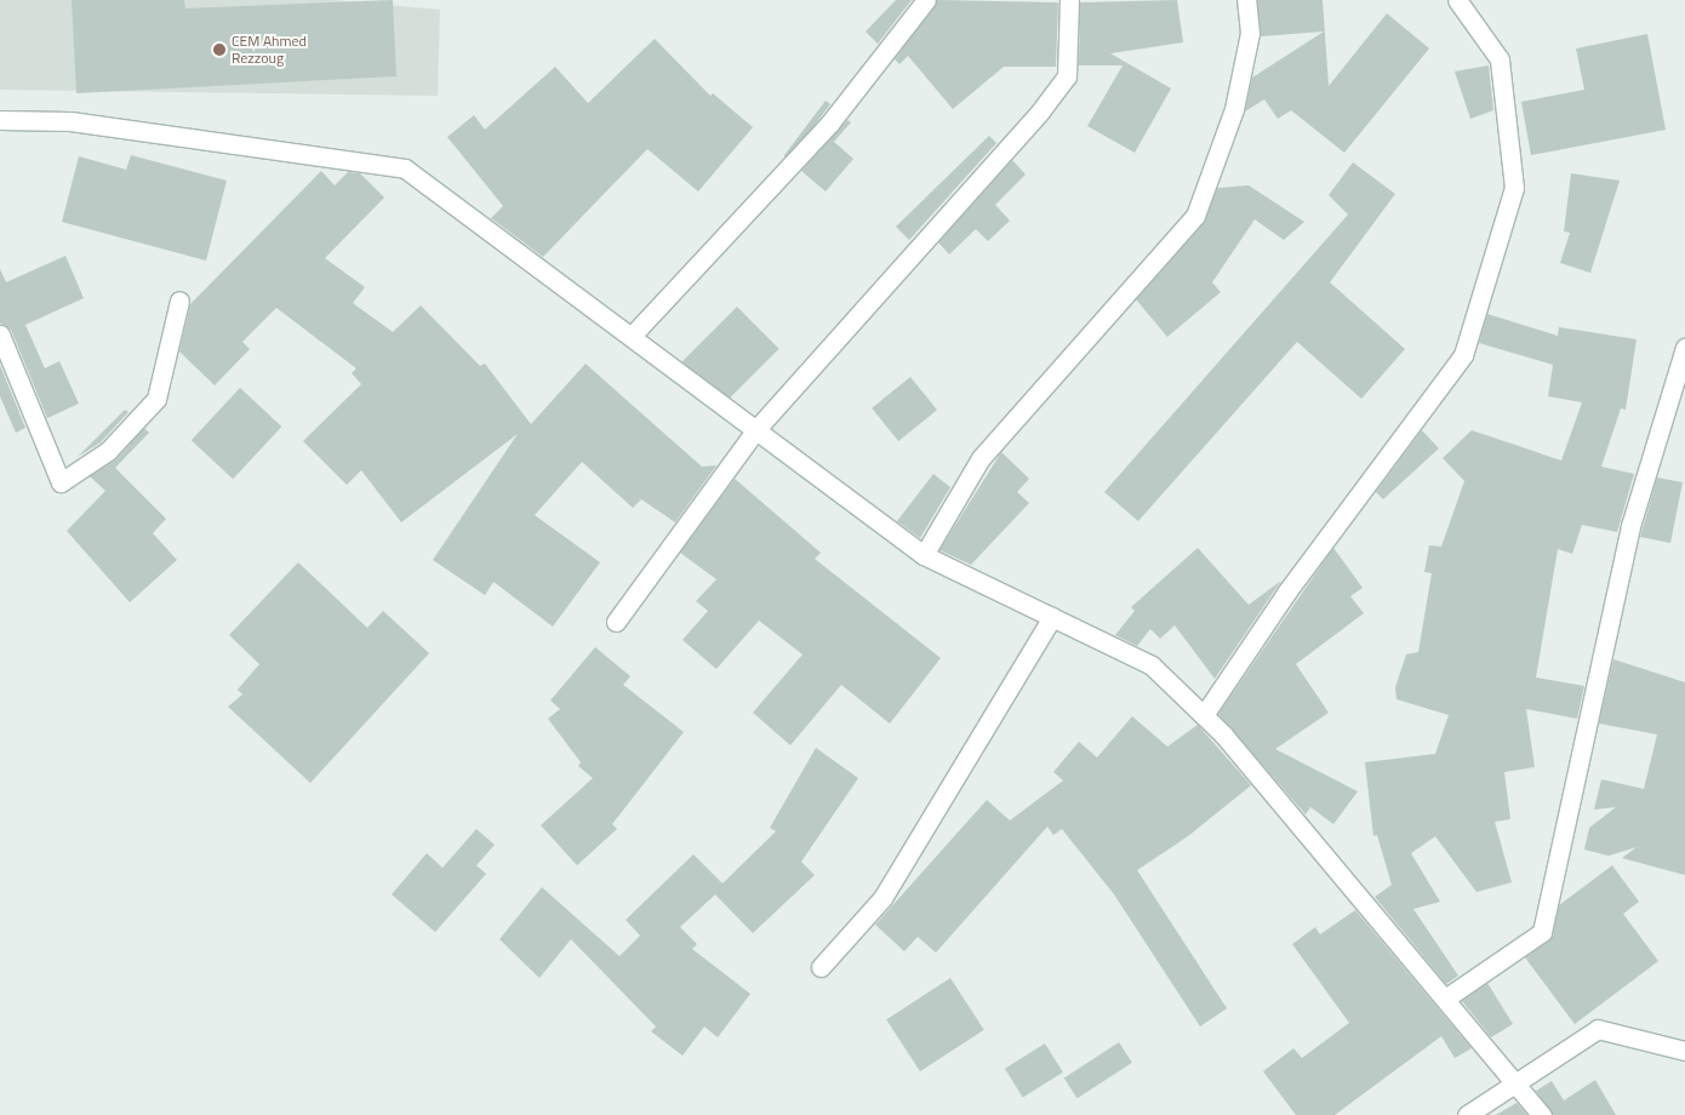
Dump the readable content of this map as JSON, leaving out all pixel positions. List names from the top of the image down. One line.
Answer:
{"places":["CEM Ahmed Rezzoug"]}
